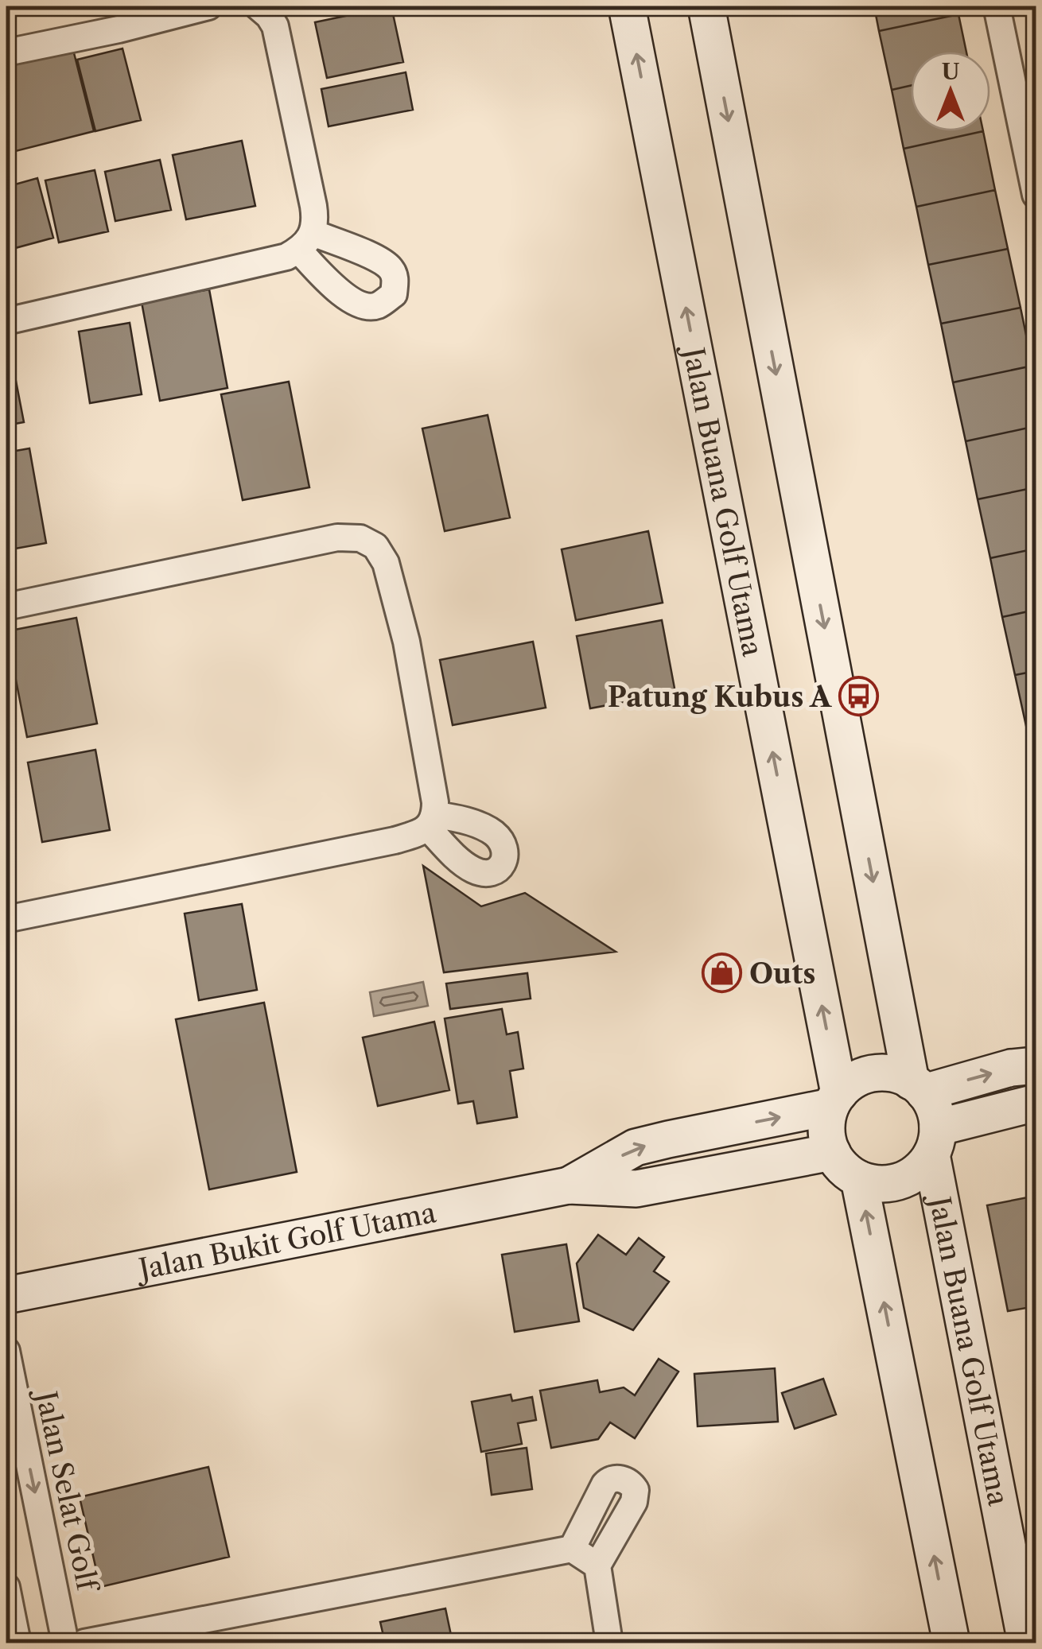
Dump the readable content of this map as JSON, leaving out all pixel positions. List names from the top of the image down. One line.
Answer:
{"streets":{"main road":["Jalan Buana Golf Utama","Jalan Bukit Golf Utama"],"street":["Jalan Selat Golf"]},"crossings":[["Jalan Buana Golf Utama","Jalan Bukit Golf Utama"]],"one_way":["Jalan Selat Golf"],"places":{"bus stop":["Patung Kubus A"],"shop":["Outs"]},"north":"top"}
